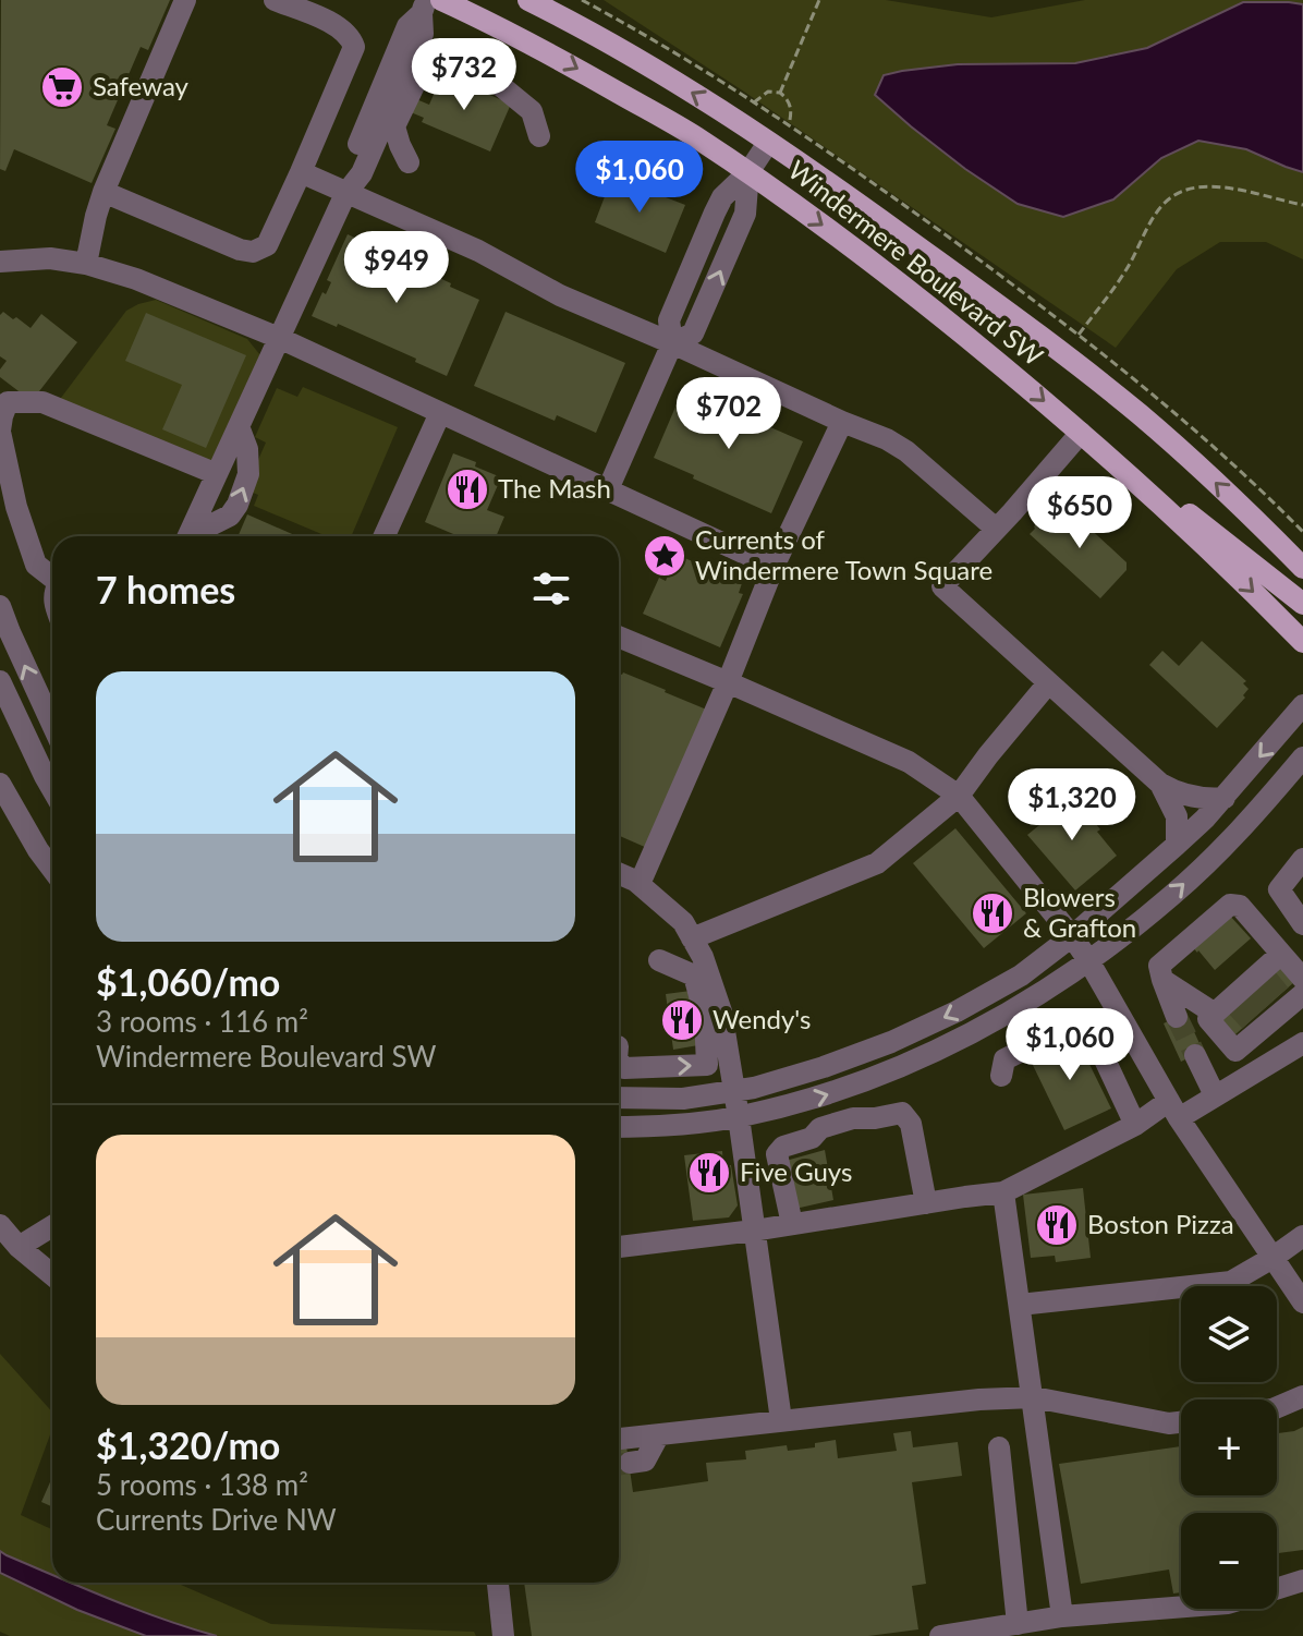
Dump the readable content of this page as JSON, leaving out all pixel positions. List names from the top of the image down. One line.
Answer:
{"streets":{"main road":["Windermere Boulevard SW"]},"places":{"supermarket":["Safeway"],"restaurant":["The Mash","Blowers & Grafton","Wendy's","Five Guys","Boston Pizza"],"place":["Currents of Windermere Town Square"]},"page":{"price":["$732","$1,060","$949","$702","$650","$1,320","$1,060"],"heading":"7 homes","list":[{"name":"$1,060/mo","note":"3 rooms · 116 m² · Windermere Boulevard SW"},{"name":"$1,320/mo","note":"5 rooms · 138 m² · Currents Drive NW"}],"map_buttons":["+","−"]}}
